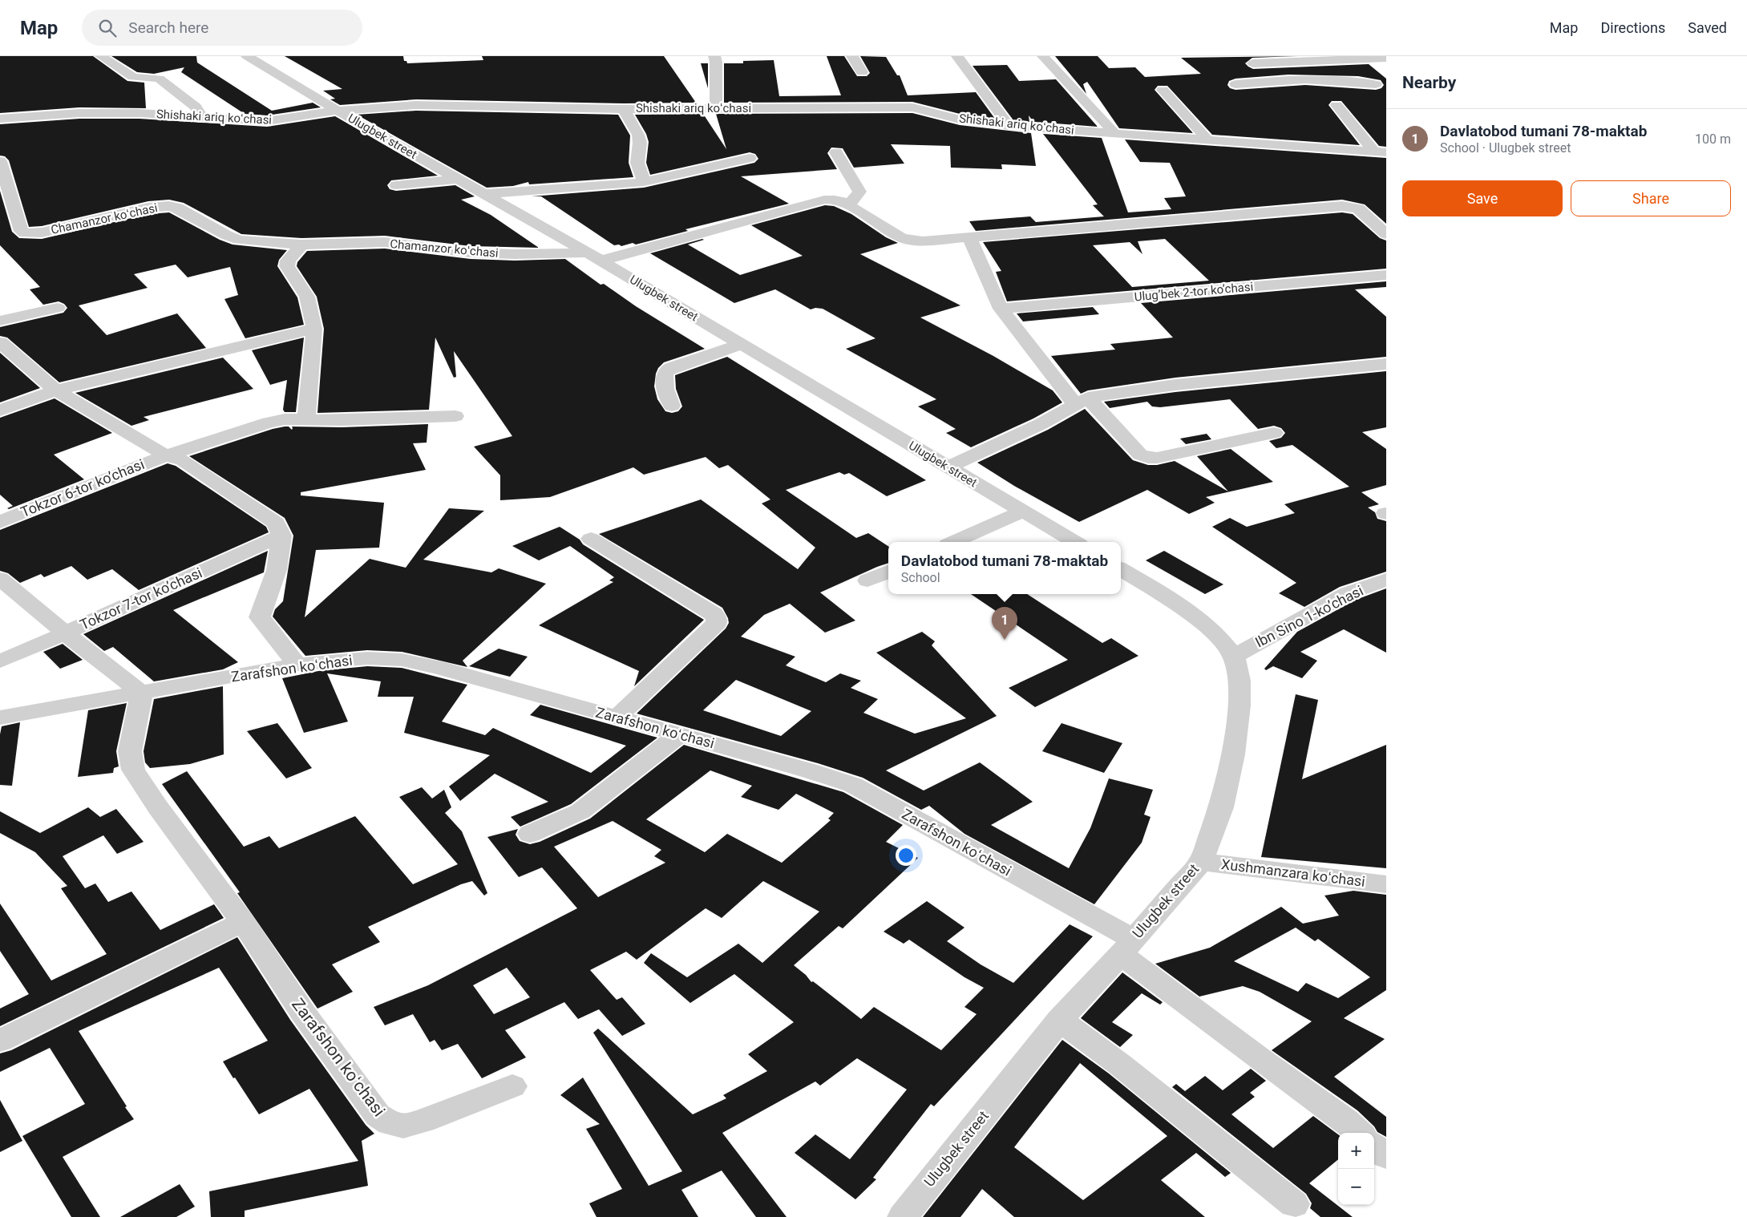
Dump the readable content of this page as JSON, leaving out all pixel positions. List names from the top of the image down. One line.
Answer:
{"streets":{"street":["Shishaki ariq koʻchasi","Ulugbek street","Chamanzor koʻchasi","Ulugʼbek 2-tor koʼchasi","Tokzor 6-tor koʼchasi","Tokzor 7-tor koʼchasi","Ibn Sino 1-koʼchasi","Zarafshon koʻchasi","Xushmanzara koʻchasi"]},"crossings":[["Shishaki ariq koʻchasi","Ulugbek street"],["Ulugbek street","Chamanzor koʻchasi"],["Ulugbek street","Ibn Sino 1-koʼchasi"],["Ulugbek street","Zarafshon koʻchasi"],["Ulugbek street","Xushmanzara koʻchasi"]],"page":{"header":"Map","search":"Search here","nav":["Map","Directions","Saved"],"heading":"Nearby","list":[{"mark":"1","name":"Davlatobod tumani 78-maktab","note":"School · Ulugbek street","value":"100 m"}],"buttons":["Save","Share"],"popup":["Davlatobod tumani 78-maktab","School"],"pins":"1","map_buttons":["+","−"]}}
